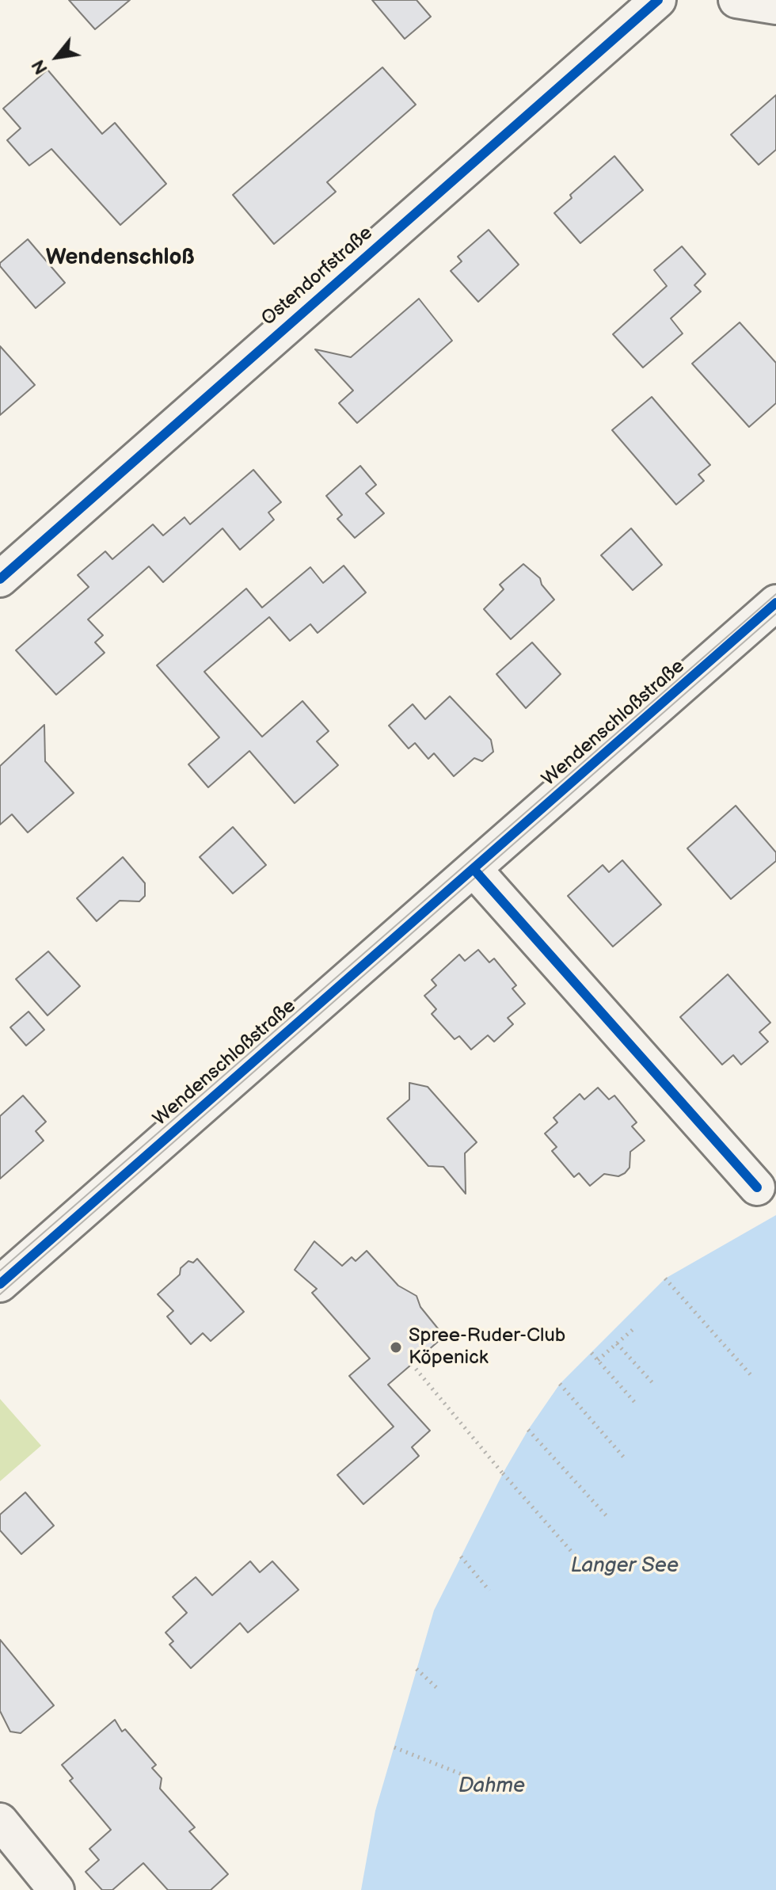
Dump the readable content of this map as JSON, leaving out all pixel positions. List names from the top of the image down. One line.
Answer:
{"streets":{"street":["Ostendorfstraße","Wendenschloßstraße"]},"districts":["Wendenschloß"],"water":["Langer See","Dahme"],"places":["Spree-Ruder-Club Köpenick"],"north":"bottom left"}
